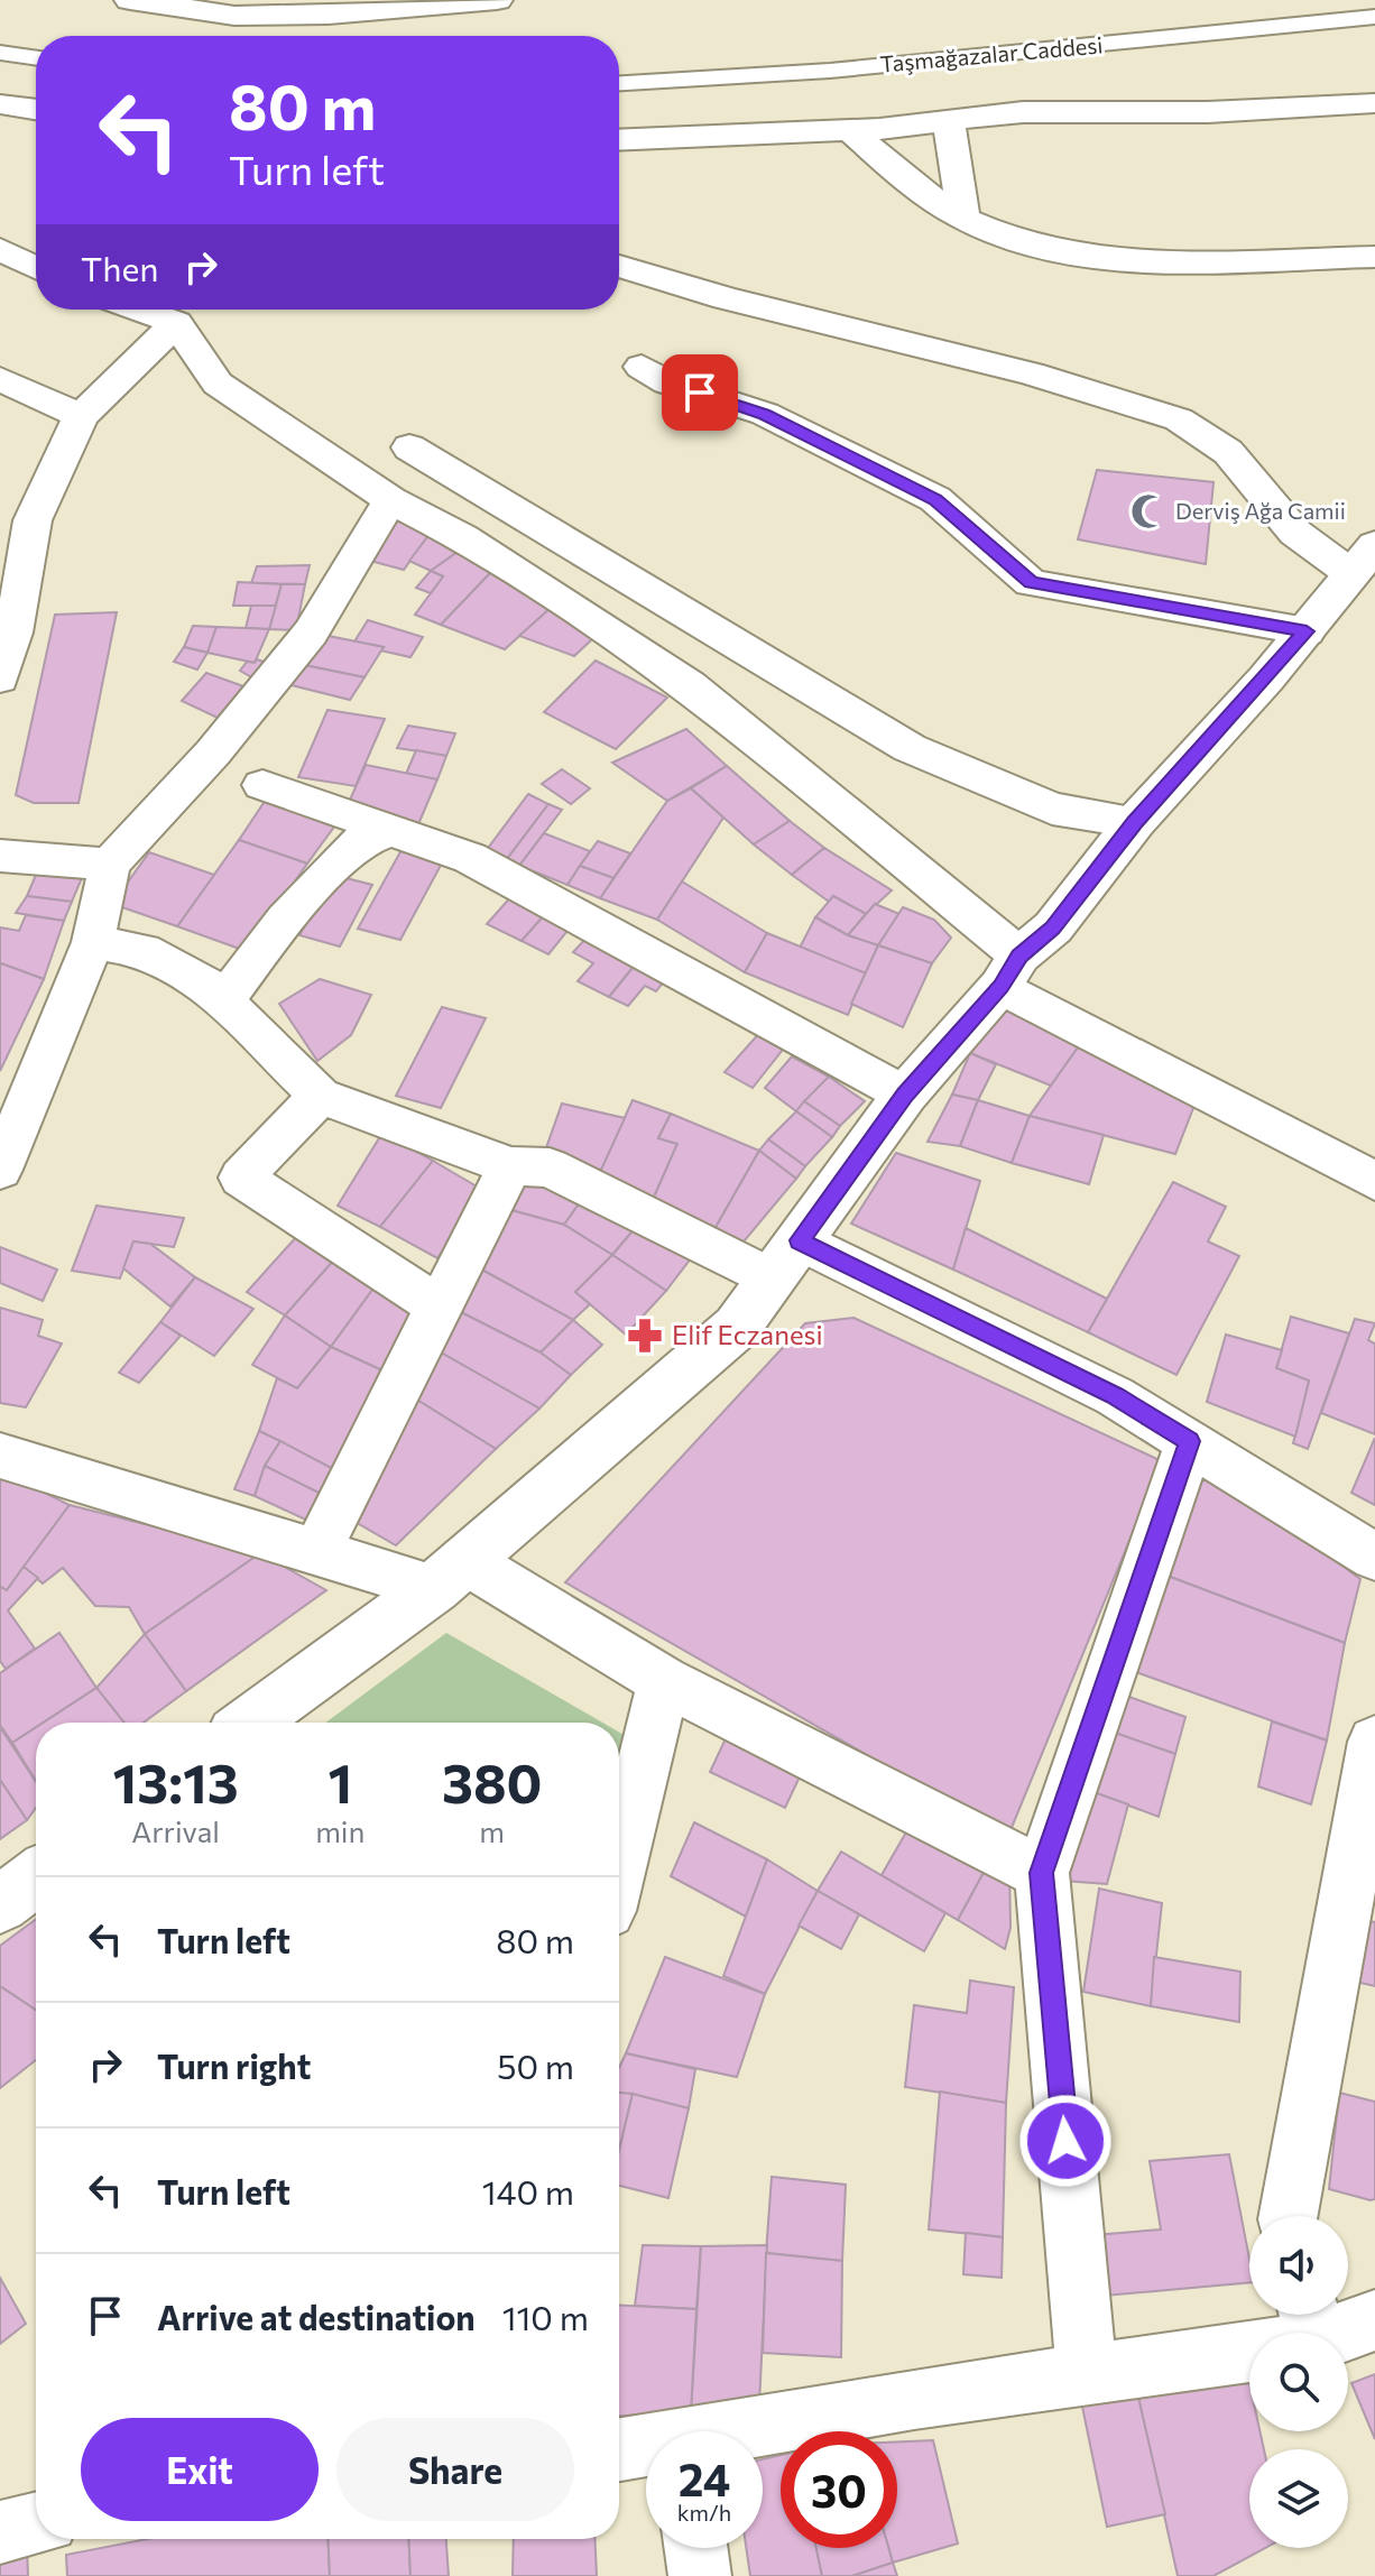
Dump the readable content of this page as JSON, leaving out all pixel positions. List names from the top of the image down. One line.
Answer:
{"streets":{"street":["Taşmağazalar Caddesi"]},"places":{"mosque":["Derviş Ağa Camii"],"pharmacy":["Elif Eczanesi"]},"page":{"turn":["80 m","Turn left"],"then":"Then","eta":["13:13","Arrival","1","min","380","m"],"list":[{"name":"Turn left","value":"80 m"},{"name":"Turn right","value":"50 m"},{"name":"Turn left","value":"140 m"},{"name":"Arrive at destination","value":"110 m"}],"buttons":["Exit","Share"],"speed":"24 km/h","limit":"30"}}
